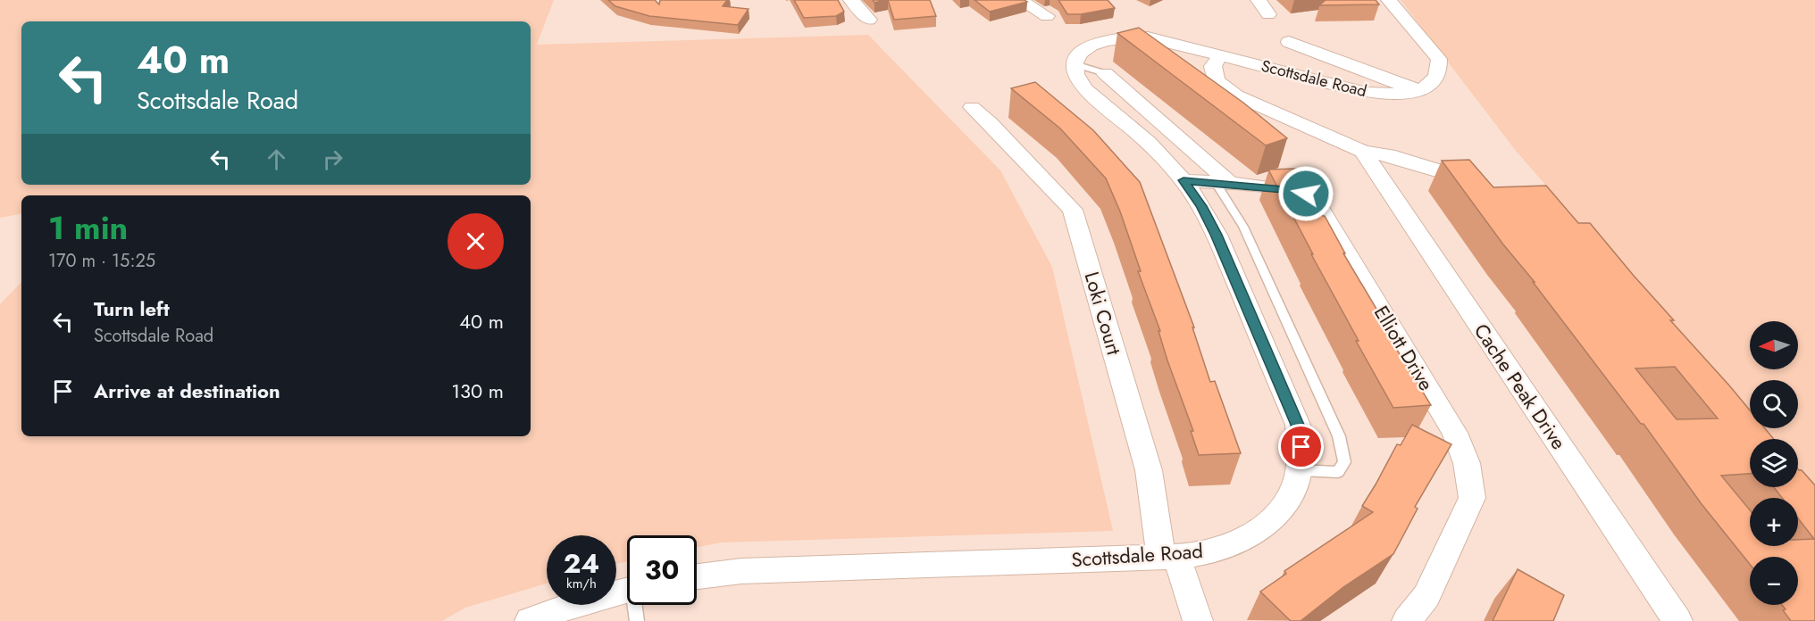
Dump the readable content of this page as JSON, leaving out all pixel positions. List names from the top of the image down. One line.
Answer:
{"streets":{"street":["Scottsdale Road","Loki Court","Elliott Drive","Cache Peak Drive"]},"crossings":[["Scottsdale Road","Loki Court"],["Scottsdale Road","Elliott Drive"],["Scottsdale Road","Cache Peak Drive"]],"north":"left","page":{"turn":["40 m","Scottsdale Road"],"heading":["1 min","170 m · 15:25"],"list":[{"name":"Turn left","note":"Scottsdale Road","value":"40 m"},{"name":"Arrive at destination","value":"130 m"}],"map_buttons":["+","−"],"speed":"24 km/h","limit":"30"}}
